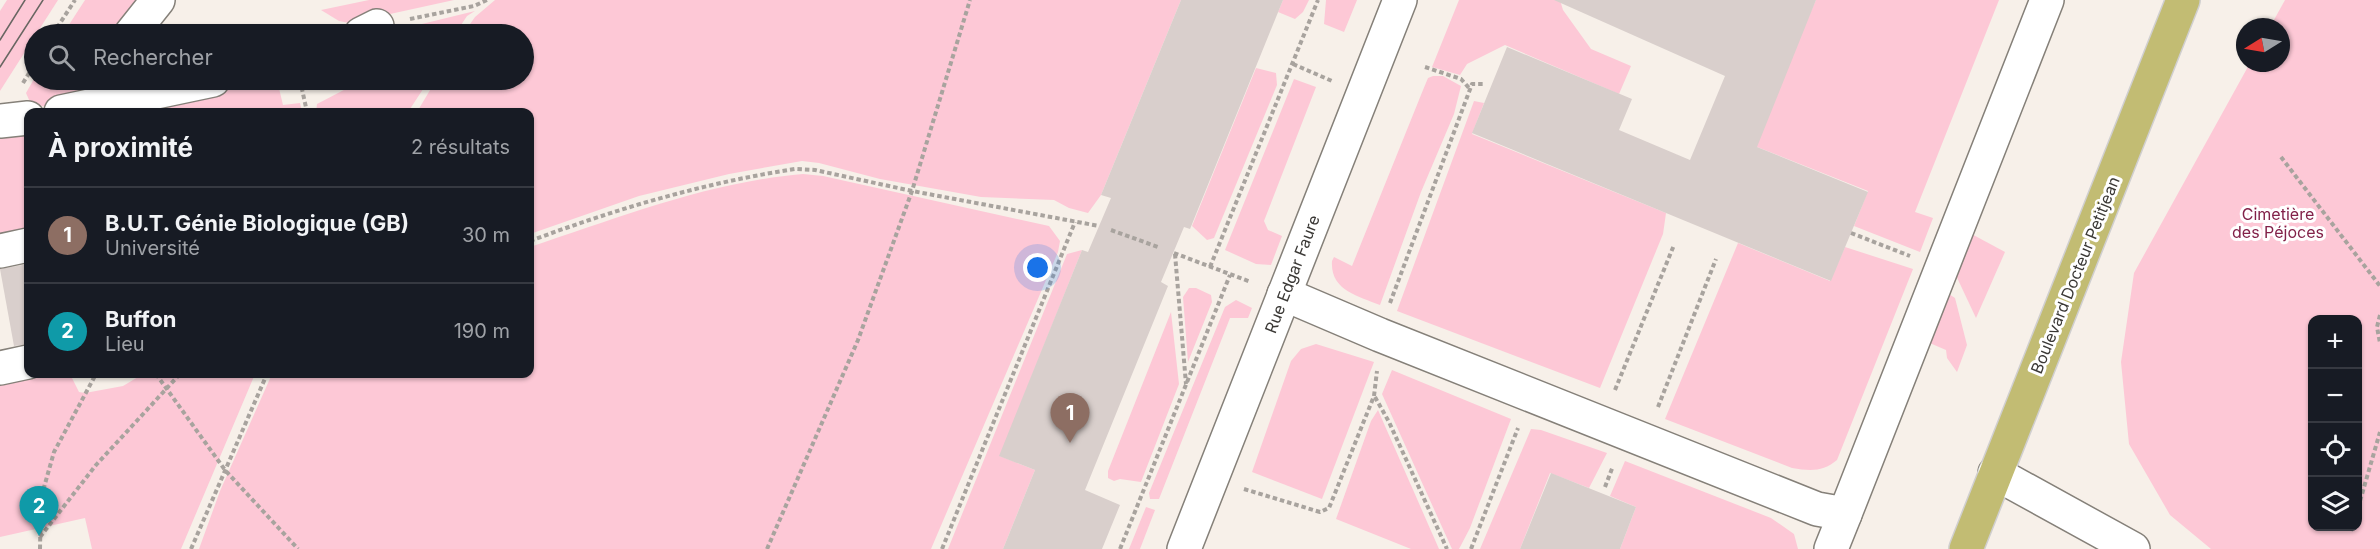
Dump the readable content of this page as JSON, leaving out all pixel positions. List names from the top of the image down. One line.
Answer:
{"streets":{"main road":["Boulevard Docteur Petitjean"],"street":["Rue Edgar Faure"]},"parks":["Cimetière des Péjoces"],"north":"left","page":{"search":"Rechercher","heading":["À proximité","2 résultats"],"list":[{"mark":"1","name":"B.U.T. Génie Biologique (GB)","note":"Université","value":"30 m"},{"mark":"2","name":"Buffon","note":"Lieu","value":"190 m"}],"map_buttons":["+","−"],"pins":["1","2"]}}
